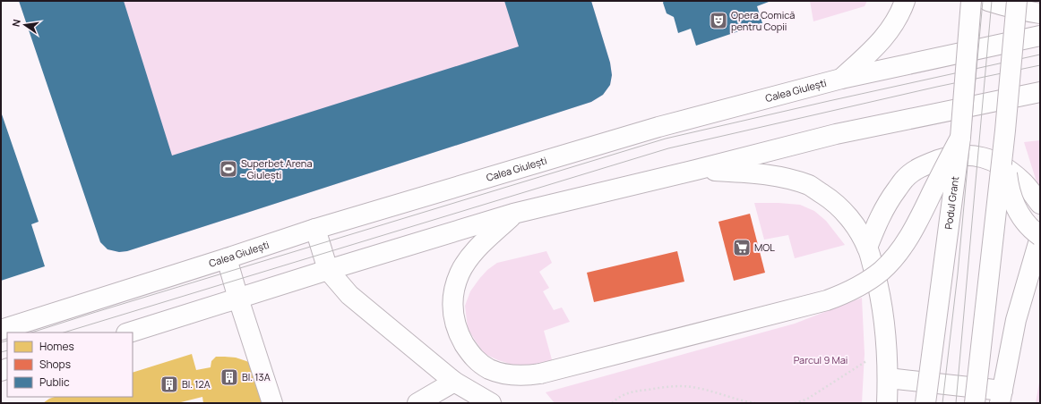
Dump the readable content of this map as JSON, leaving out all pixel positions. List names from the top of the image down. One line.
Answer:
{"streets":{"main road":["Calea Giulești","Podul Grant"]},"parks":["Parcul 9 Mai"],"places":{"theatre":["Opera Comică pentru Copii"],"sports":["Superbet Arena - Giulești"],"supermarket":["MOL"],"building":["Bl. 13A","Bl. 12A"]},"legend":["Homes","Shops","Public"],"north":"left"}
